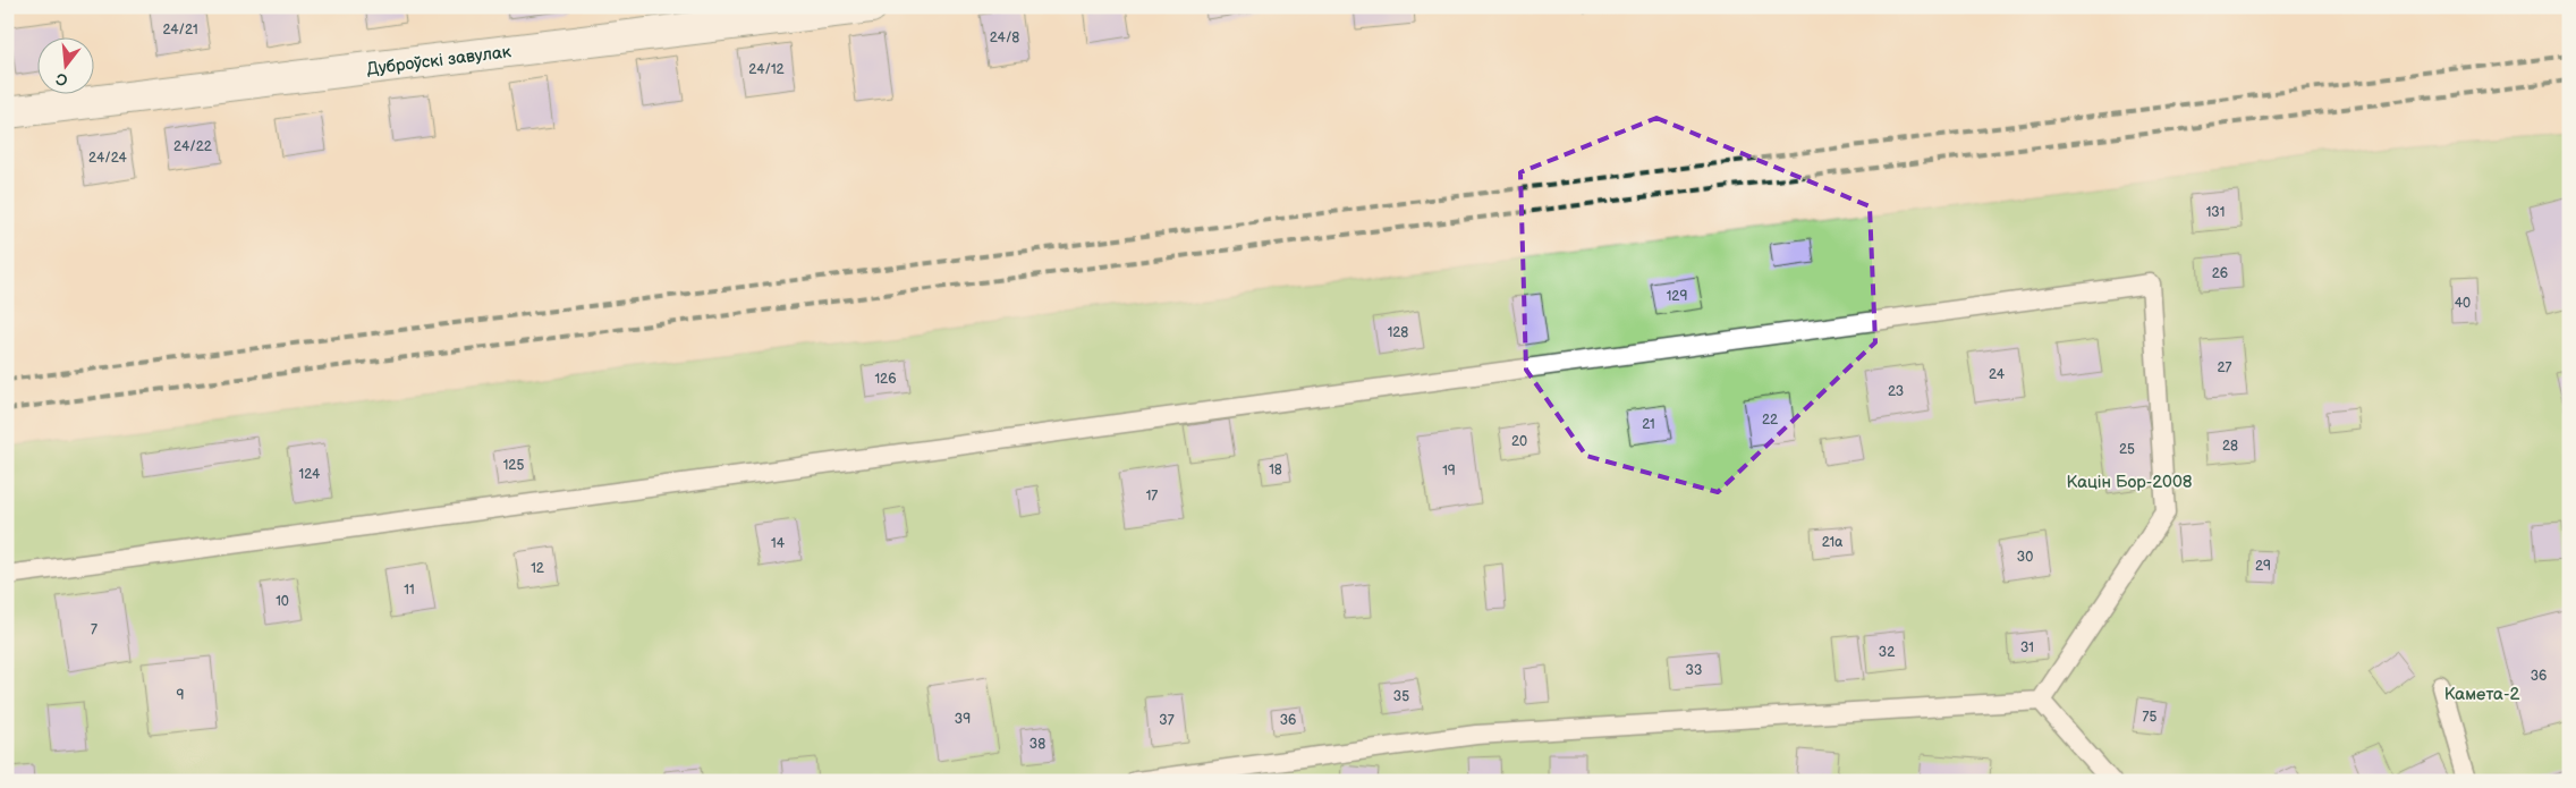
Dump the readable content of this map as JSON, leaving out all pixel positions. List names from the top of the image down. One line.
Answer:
{"streets":{"street":["Дуброўскі завулак"]},"parks":["Кацін Бор-2008","Камета-2"],"house_numbers":["24/21","24/8","24/12","24/22","24/24","131","26","129","40","128","27","24","126","23","22","21","20","28","25","125","18","19","124","17","21а","14","30","29","12","11","10","7","31","32","33","36","9","35","75","39","37","36","38"],"north":"bottom"}
